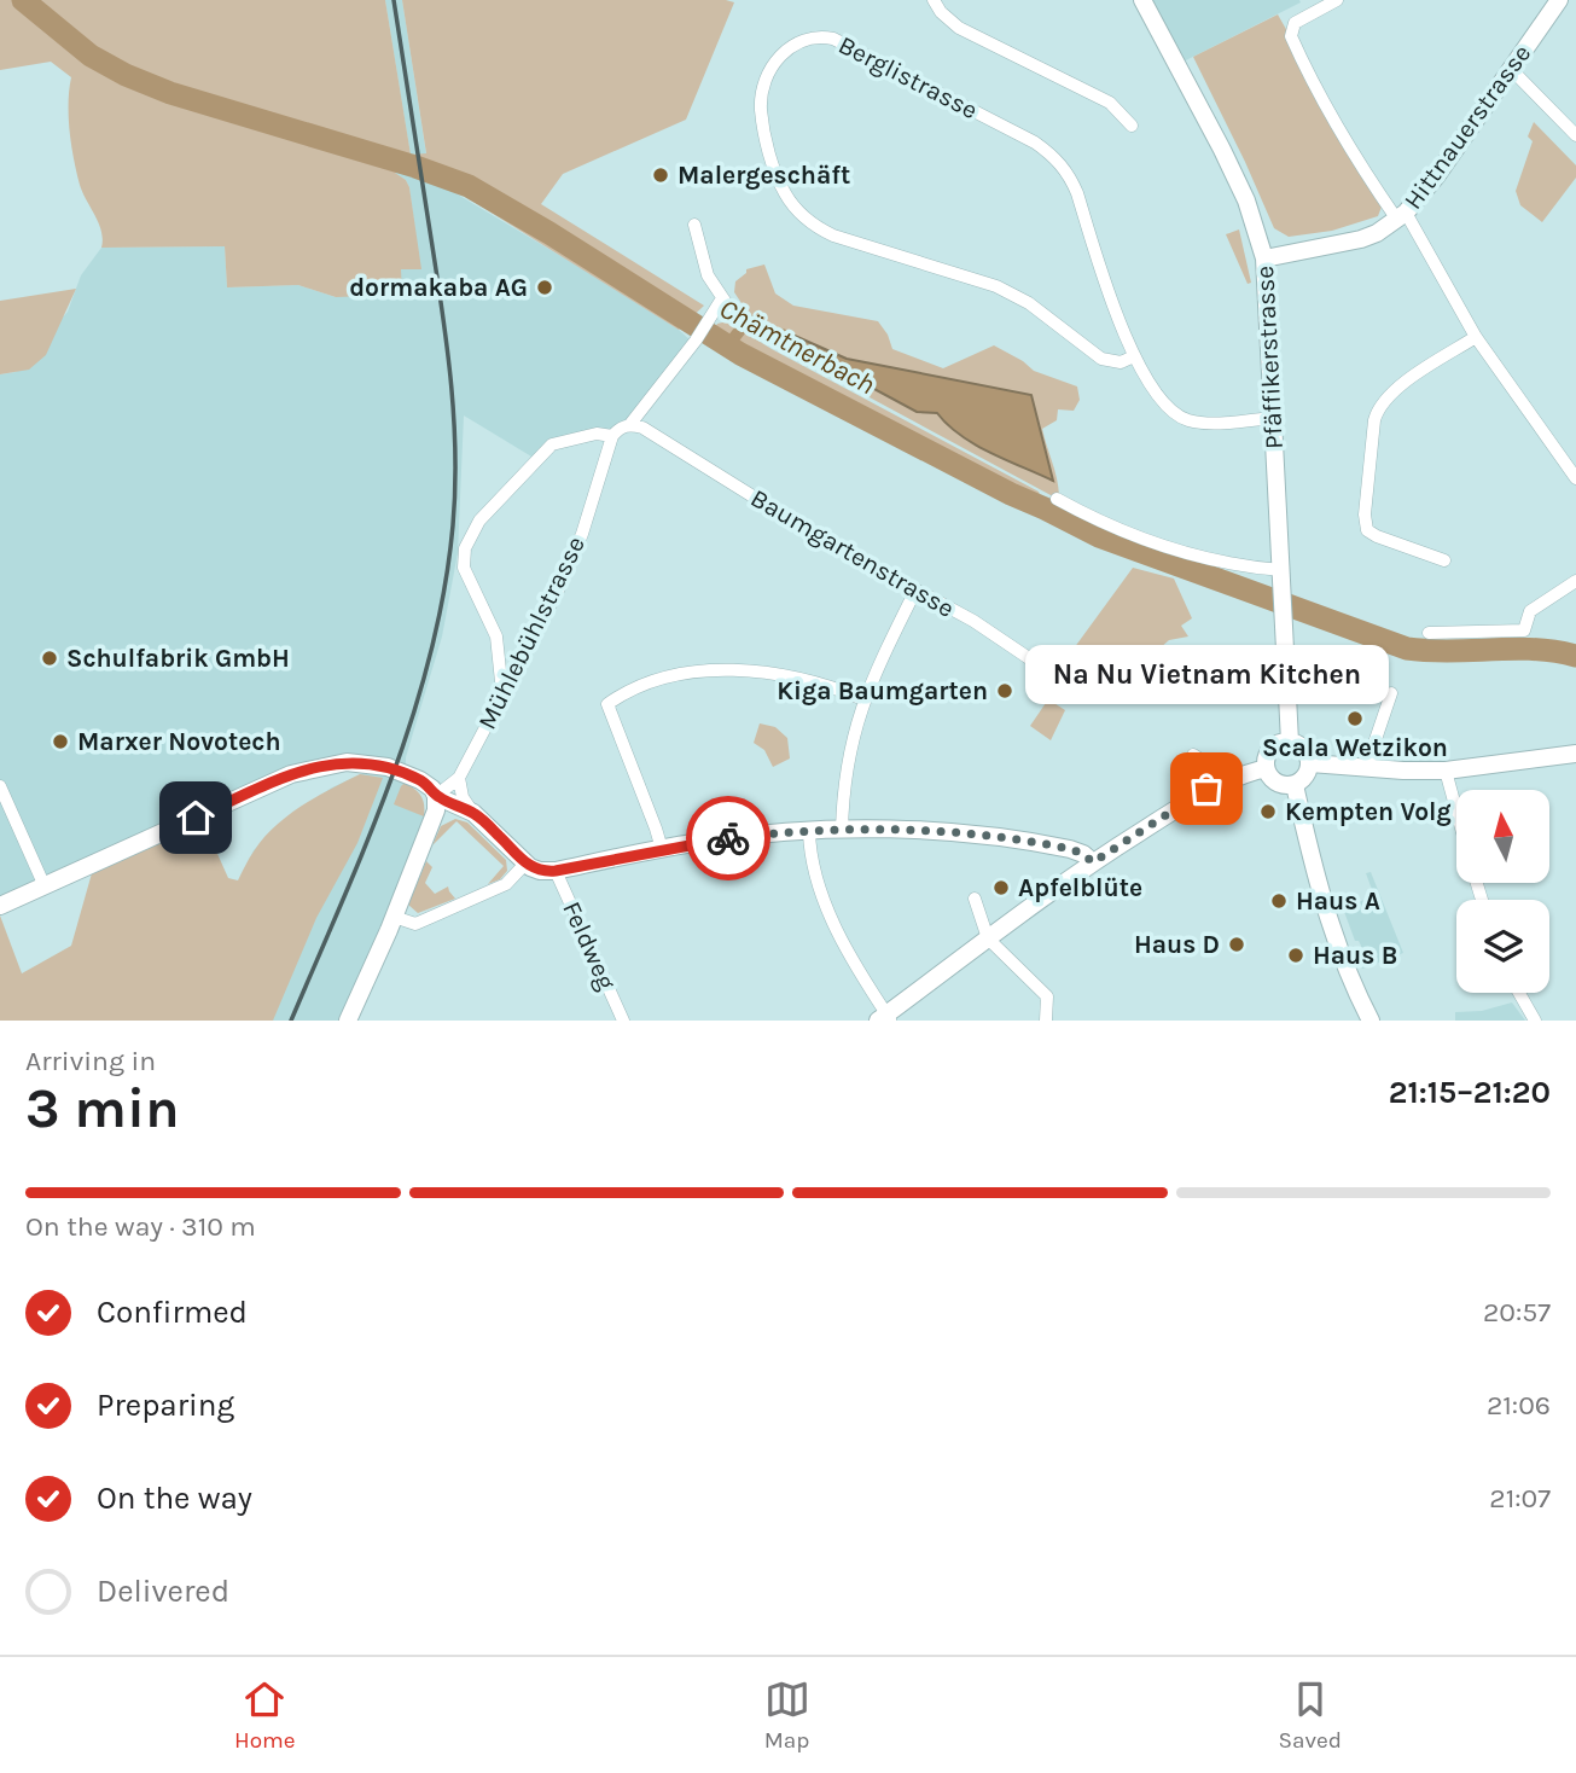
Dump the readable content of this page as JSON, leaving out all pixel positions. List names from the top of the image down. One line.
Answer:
{"streets":{"main road":["Hittnauerstrasse","Pfäffikerstrasse"],"street":["Berglistrasse","Baumgartenstrasse","Mühlebühlstrasse","Feldweg"]},"crossings":[["Berglistrasse","Pfäffikerstrasse"],["Hittnauerstrasse","Pfäffikerstrasse"]],"water":["Chämtnerbach"],"places":["Malergeschäft","dormakaba AG","Schulfabrik GmbH","Kiga Baumgarten","Scala Wetzikon","Marxer Novotech","Na Nu Vietnam Kitchen","Kempten Volg","Apfelblüte","Haus A","Haus D","Haus B"],"north":"top","page":{"bubble":"Na Nu Vietnam Kitchen","heading":["3 min","Arriving in","21:15–21:20"],"bar":"On the way · 310 m","list":[["Confirmed","20:57"],["Preparing","21:06"],["On the way","21:07"],"Delivered"],"tabs":["Home","Map","Saved"]}}
